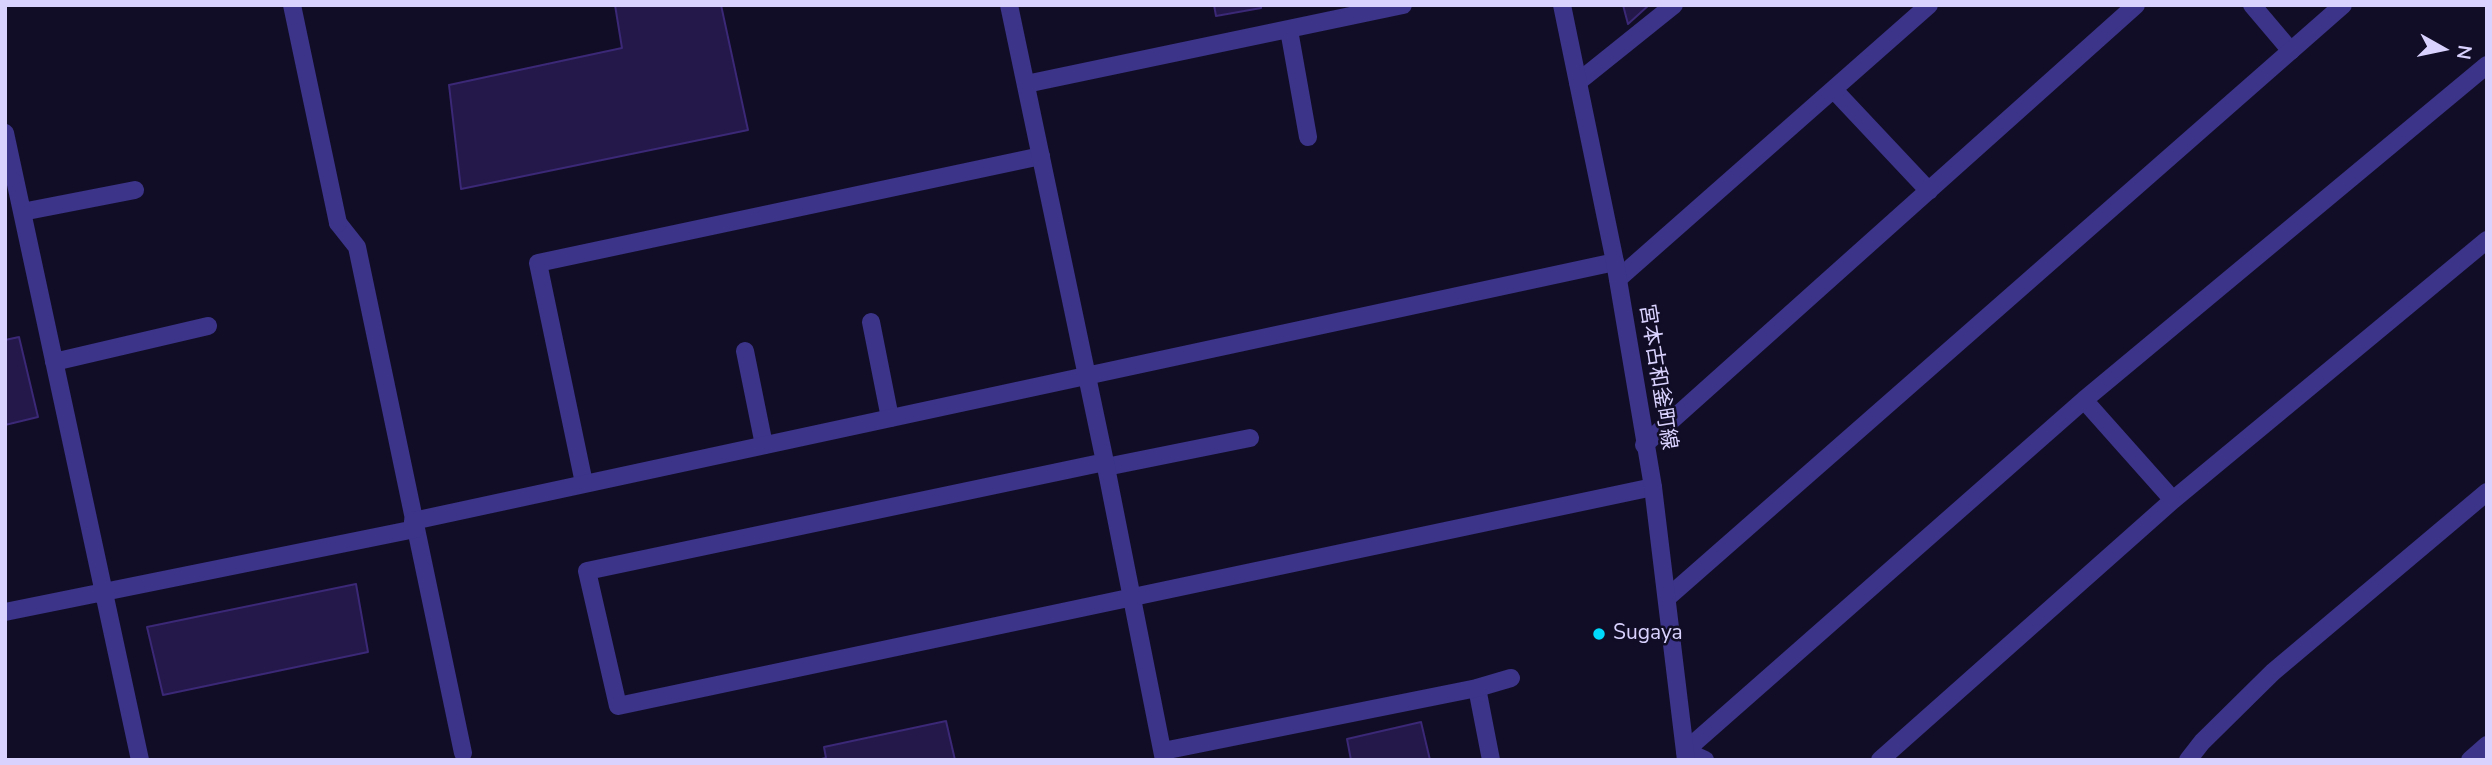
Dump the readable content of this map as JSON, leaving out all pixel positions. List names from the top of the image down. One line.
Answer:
{"streets":{"street":["宮本古和釜町線"]},"places":["Sugaya"],"north":"right"}
